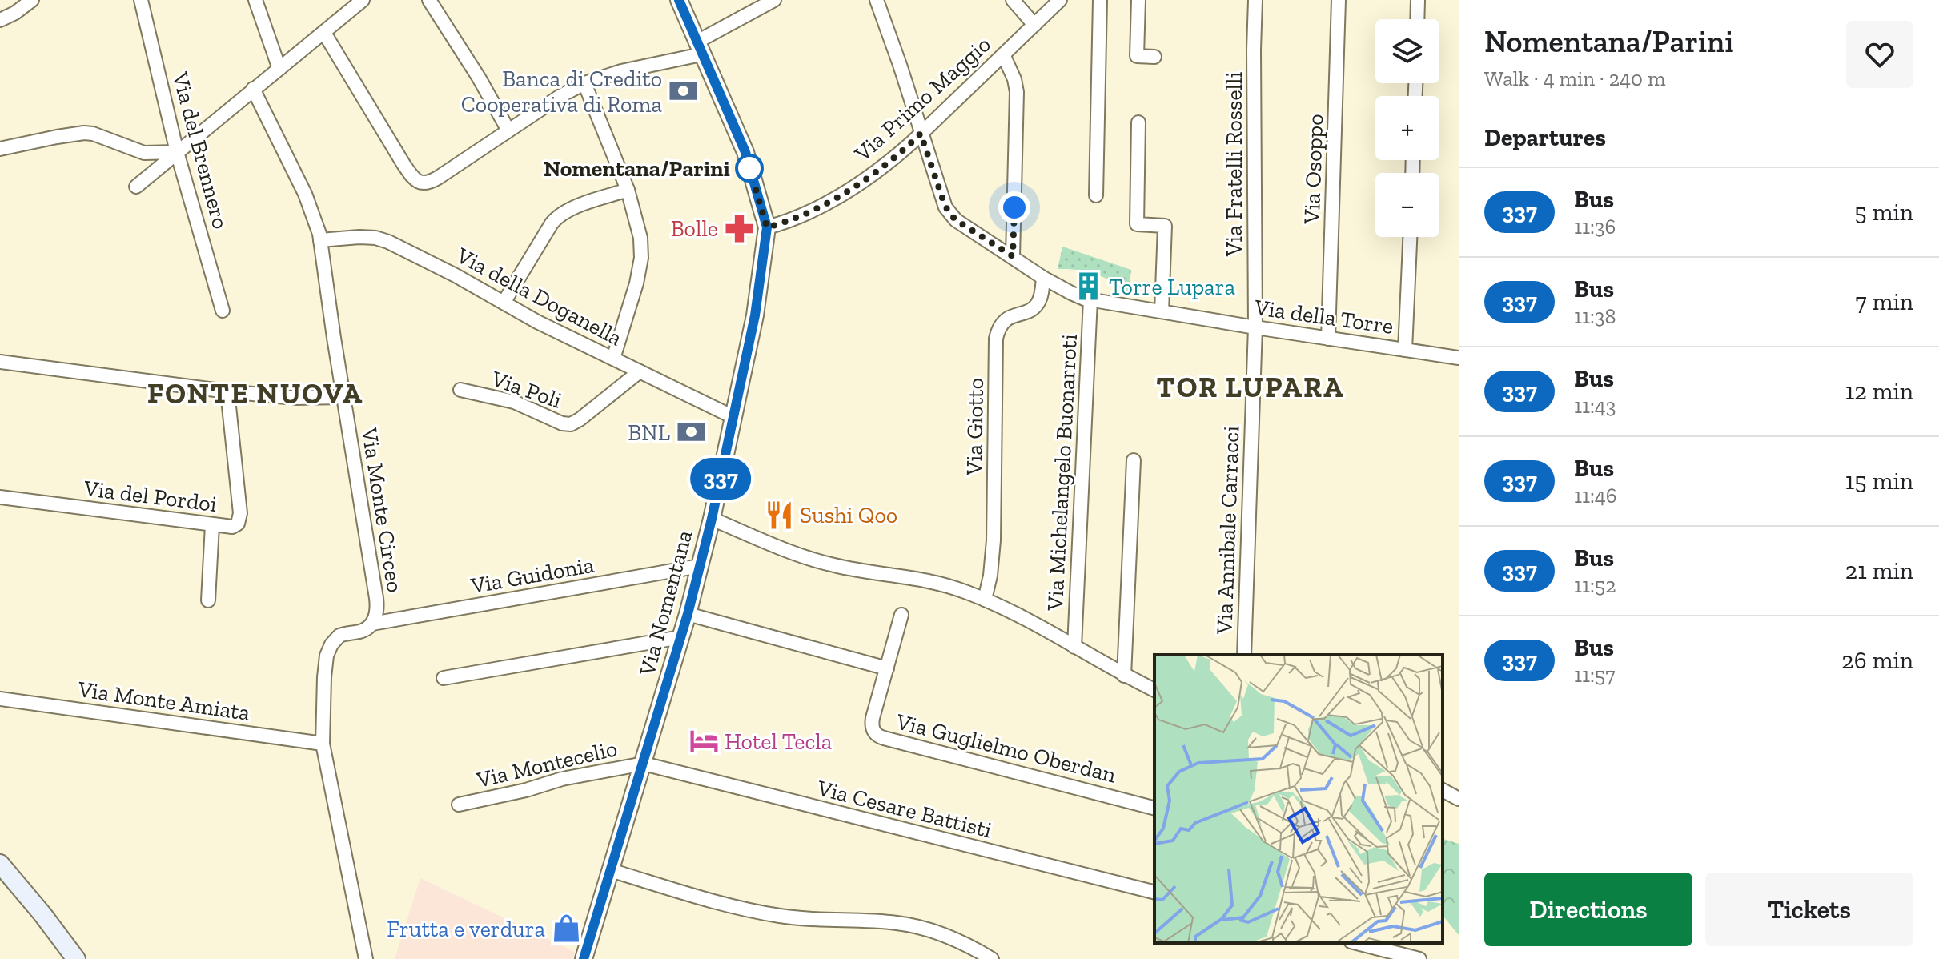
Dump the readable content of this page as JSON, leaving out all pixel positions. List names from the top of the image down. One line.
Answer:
{"streets":{"street":["Via Primo Maggio","Via del Brennero","Via Fratelli Rosselli","Via Osoppo","Via della Doganella","Via della Torre","Via Poli","Via Giotto","Via Michelangelo Buonarroti","Via del Pordoi","Via Monte Circeo","Via Annibale Carracci","Via Guidonia","Via Nomentana","Via Monte Amiata","Via Guglielmo Oberdan","Via Montecelio","Via Cesare Battisti"]},"crossings":[["Via Primo Maggio","Via della Torre"],["Via Primo Maggio","Via Nomentana"],["Via Fratelli Rosselli","Via della Torre"],["Via Fratelli Rosselli","Via Annibale Carracci"],["Via Osoppo","Via della Torre"],["Via della Doganella","Via Poli"],["Via della Doganella","Via Monte Circeo"],["Via della Doganella","Via Nomentana"],["Via della Torre","Via Giotto"],["Via della Torre","Via Michelangelo Buonarroti"],["Via della Torre","Via Annibale Carracci"],["Via Monte Circeo","Via Guidonia"],["Via Monte Circeo","Via Monte Amiata"],["Via Guidonia","Via Nomentana"],["Via Nomentana","Via Montecelio"],["Via Nomentana","Via Cesare Battisti"],["Via Montecelio","Via Cesare Battisti"]],"districts":["TOR LUPARA","FONTE NUOVA"],"places":{"bank":["Banca di Credito Cooperativa di Roma","BNL"],"other":["Nomentana/Parini"],"pharmacy":["Bolle"],"building":["Torre Lupara"],"restaurant":["Sushi Qoo"],"hotel":["Hotel Tecla"],"shop":["Frutta e verdura"]},"lines":["bus line 337"],"page":{"on_map":"337","heading":[["Nomentana/Parini","Walk · 4 min · 240 m"],"Departures"],"map_buttons":["+","−"],"list":[{"mark":"337","name":"Bus","note":"11:36","value":"5 min"},{"mark":"337","name":"Bus","note":"11:38","value":"7 min"},{"mark":"337","name":"Bus","note":"11:43","value":"12 min"},{"mark":"337","name":"Bus","note":"11:46","value":"15 min"},{"mark":"337","name":"Bus","note":"11:52","value":"21 min"},{"mark":"337","name":"Bus","note":"11:57","value":"26 min"}],"buttons":["Directions","Tickets"]}}
